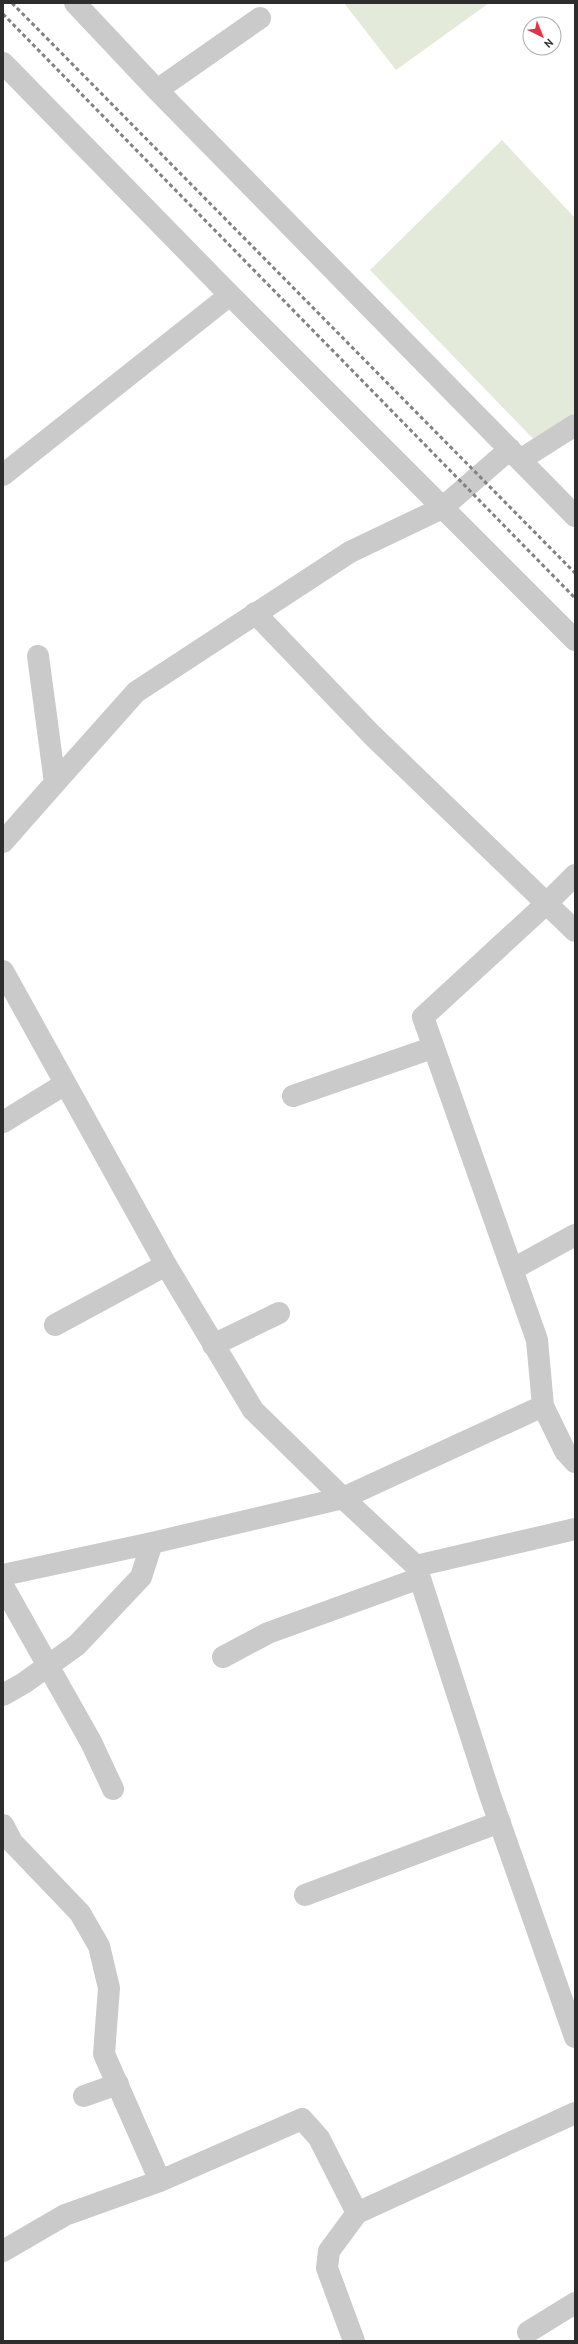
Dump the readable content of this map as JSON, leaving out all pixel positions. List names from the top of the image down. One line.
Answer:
{"north":"bottom right"}
